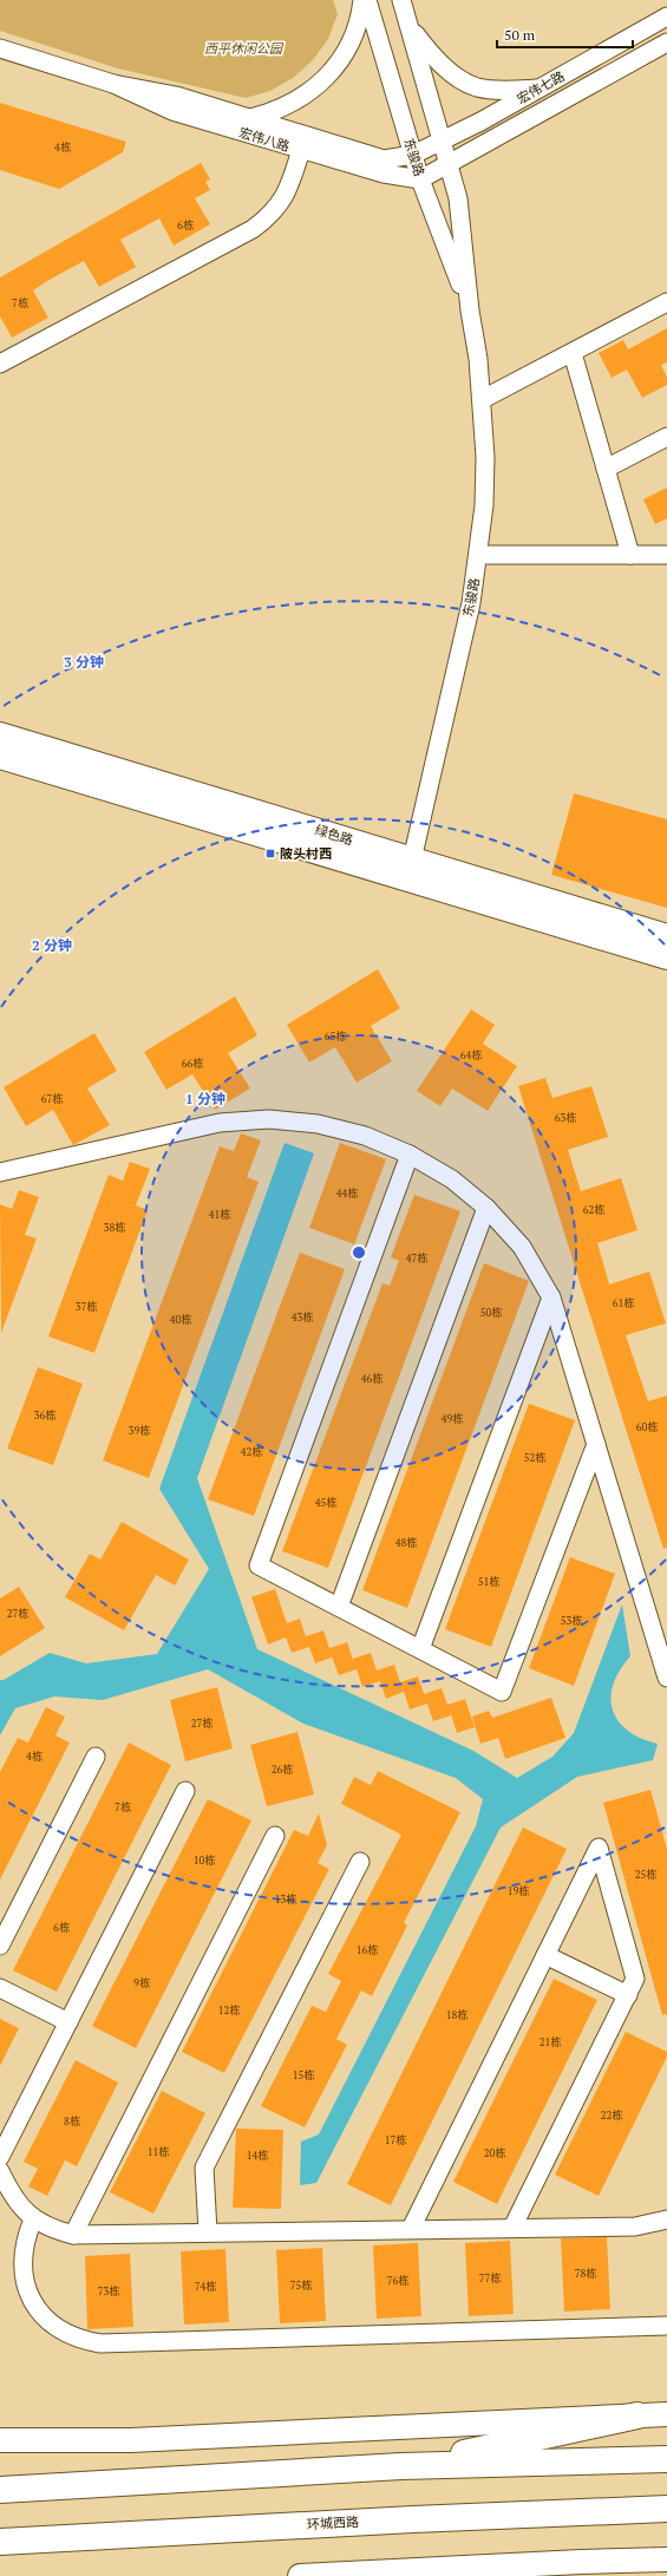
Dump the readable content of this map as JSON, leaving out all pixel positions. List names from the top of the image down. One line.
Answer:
{"streets":{"highway":["环城西路"],"main road":["绿色路"],"street":["宏伟七路","宏伟八路","东骏路"]},"crossings":[["宏伟七路","宏伟八路"],["宏伟七路","东骏路"],["宏伟八路","东骏路"],["东骏路","绿色路"]],"parks":["西平休闲公园"],"places":{"transit":["陂头村西"]},"house_numbers":["4栋","6栋","7栋","65栋","64栋","66栋","67栋","63栋","44栋","62栋","41栋","38栋","47栋","61栋","37栋","50栋","43栋","40栋","46栋","36栋","49栋","60栋","39栋","42栋","52栋","45栋","48栋","51栋","27栋","53栋","27栋","4栋","26栋","7栋","10栋","25栋","19栋","13栋","6栋","16栋","9栋","12栋","18栋","21栋","15栋","22栋","8栋","17栋","11栋","20栋","14栋","78栋","77栋","76栋","75栋","74栋","73栋"],"scale_bar":"50 m","rings":["3 分钟","2 分钟","1 分钟"]}
